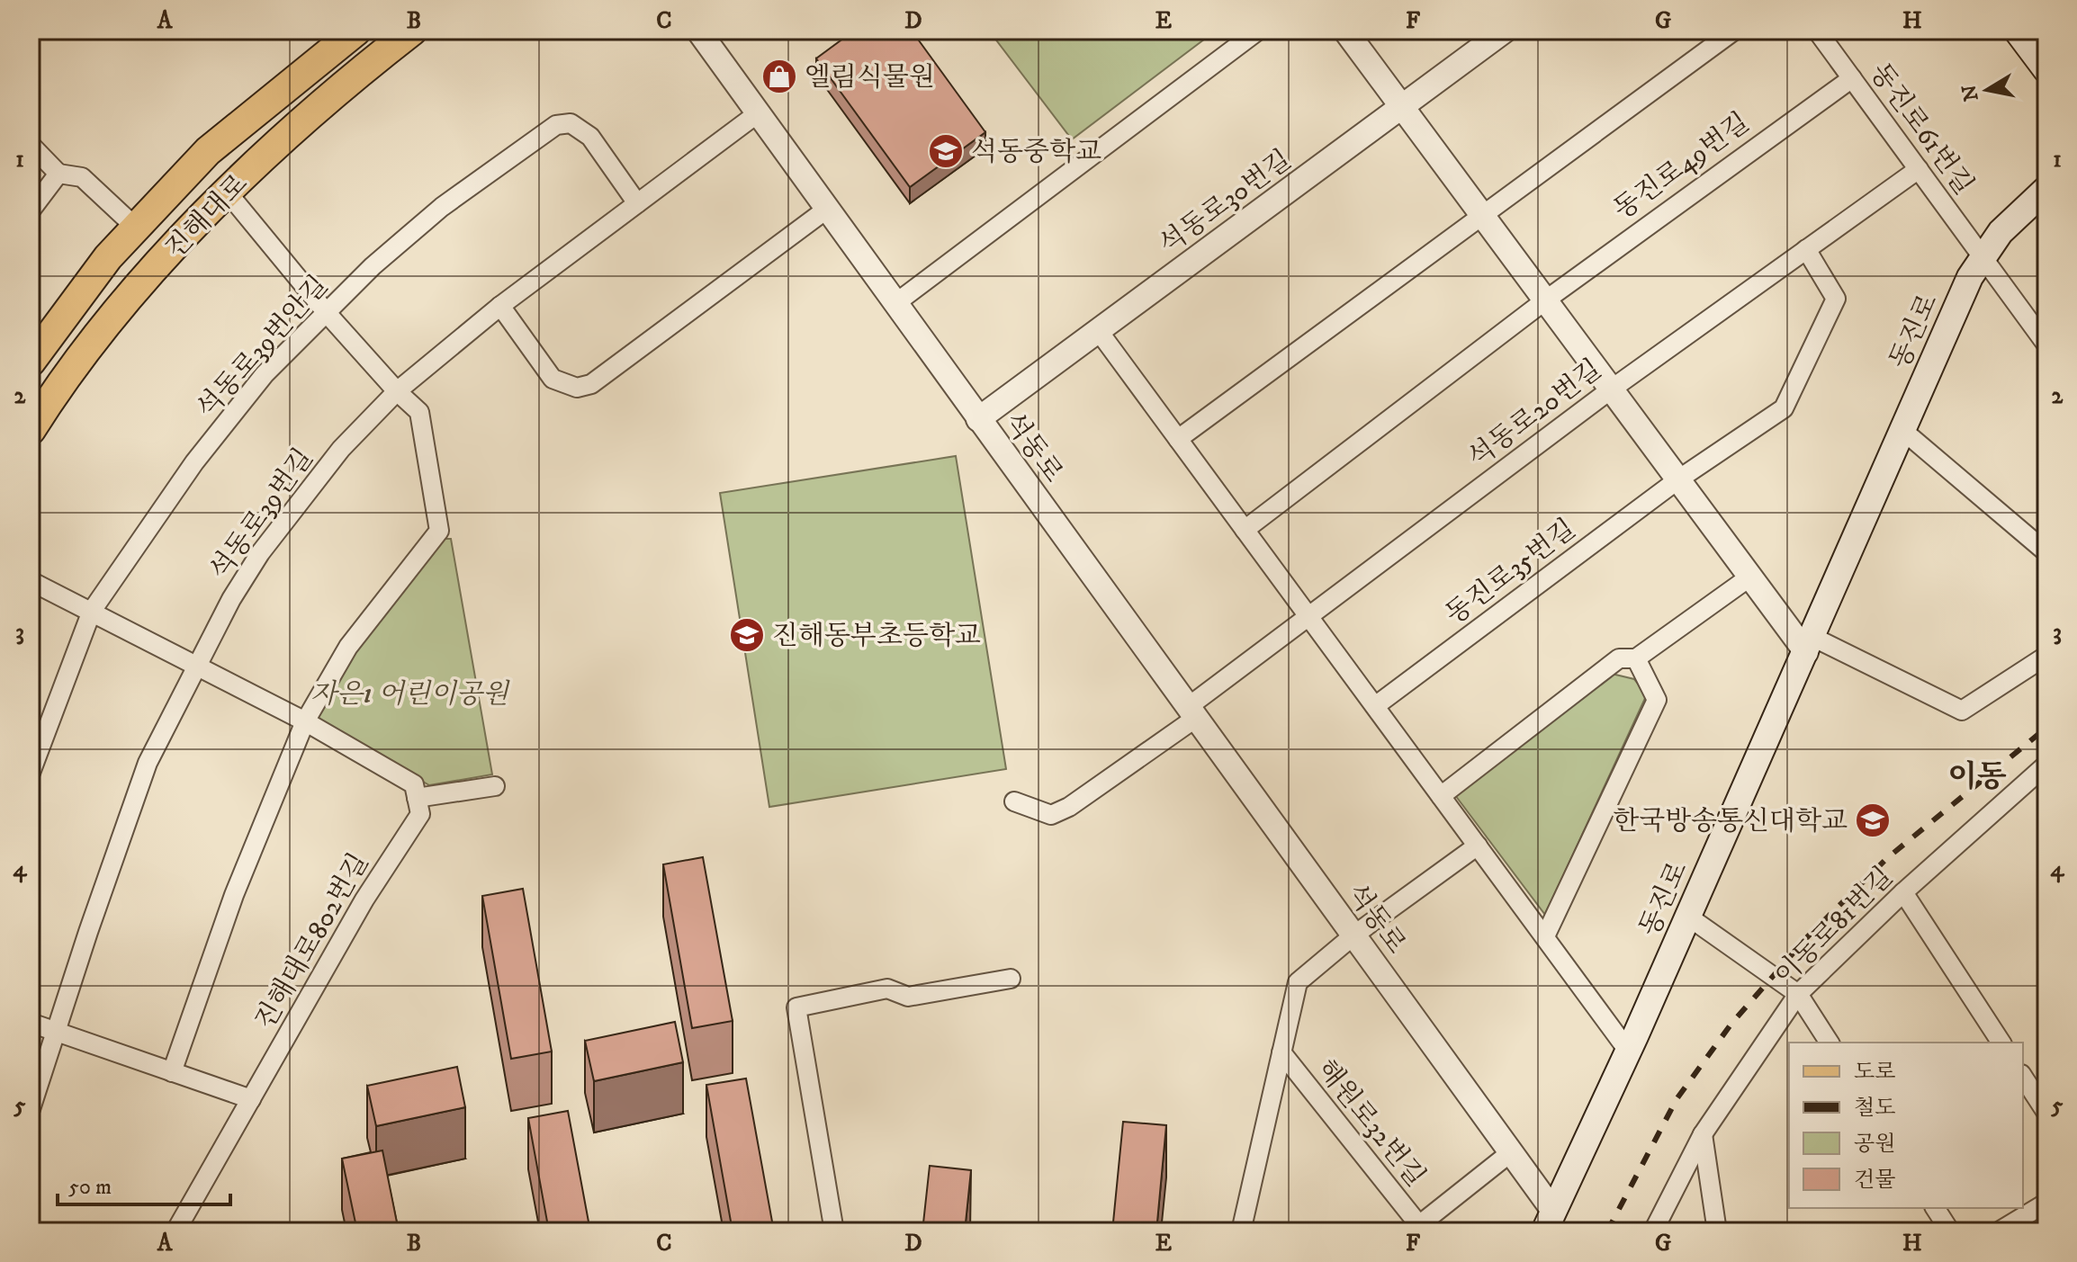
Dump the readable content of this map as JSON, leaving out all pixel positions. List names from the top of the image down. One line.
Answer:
{"streets":{"main road":["진해대로","동진로"],"street":["동진로61번길","동진로49번길","석동로30번길","석동로39번안길","석동로20번길","석동로","석동로39번길","동진로35번길","이동로81번길","진해대로802번길","해원로32번길"]},"crossings":[["동진로61번길","동진로49번길"],["동진로61번길","동진로"],["동진로61번길","석동로20번길"],["석동로30번길","석동로"],["동진로","석동로"],["석동로39번안길","석동로39번길"],["석동로20번길","석동로"],["석동로","석동로39번길"],["석동로","해원로32번길"]],"districts":["이동"],"parks":["자은1 어린이공원"],"places":{"shop":["엘림식물원"],"school or university":["석동중학교","진해동부초등학교","한국방송통신대학교"]},"legend":["도로","철도","공원","건물"],"scale_bar":"50 m","north":"left","grid":{"columns":["A","B","C","D","E","F","G","H"],"rows":["1","2","3","4","5"]}}
